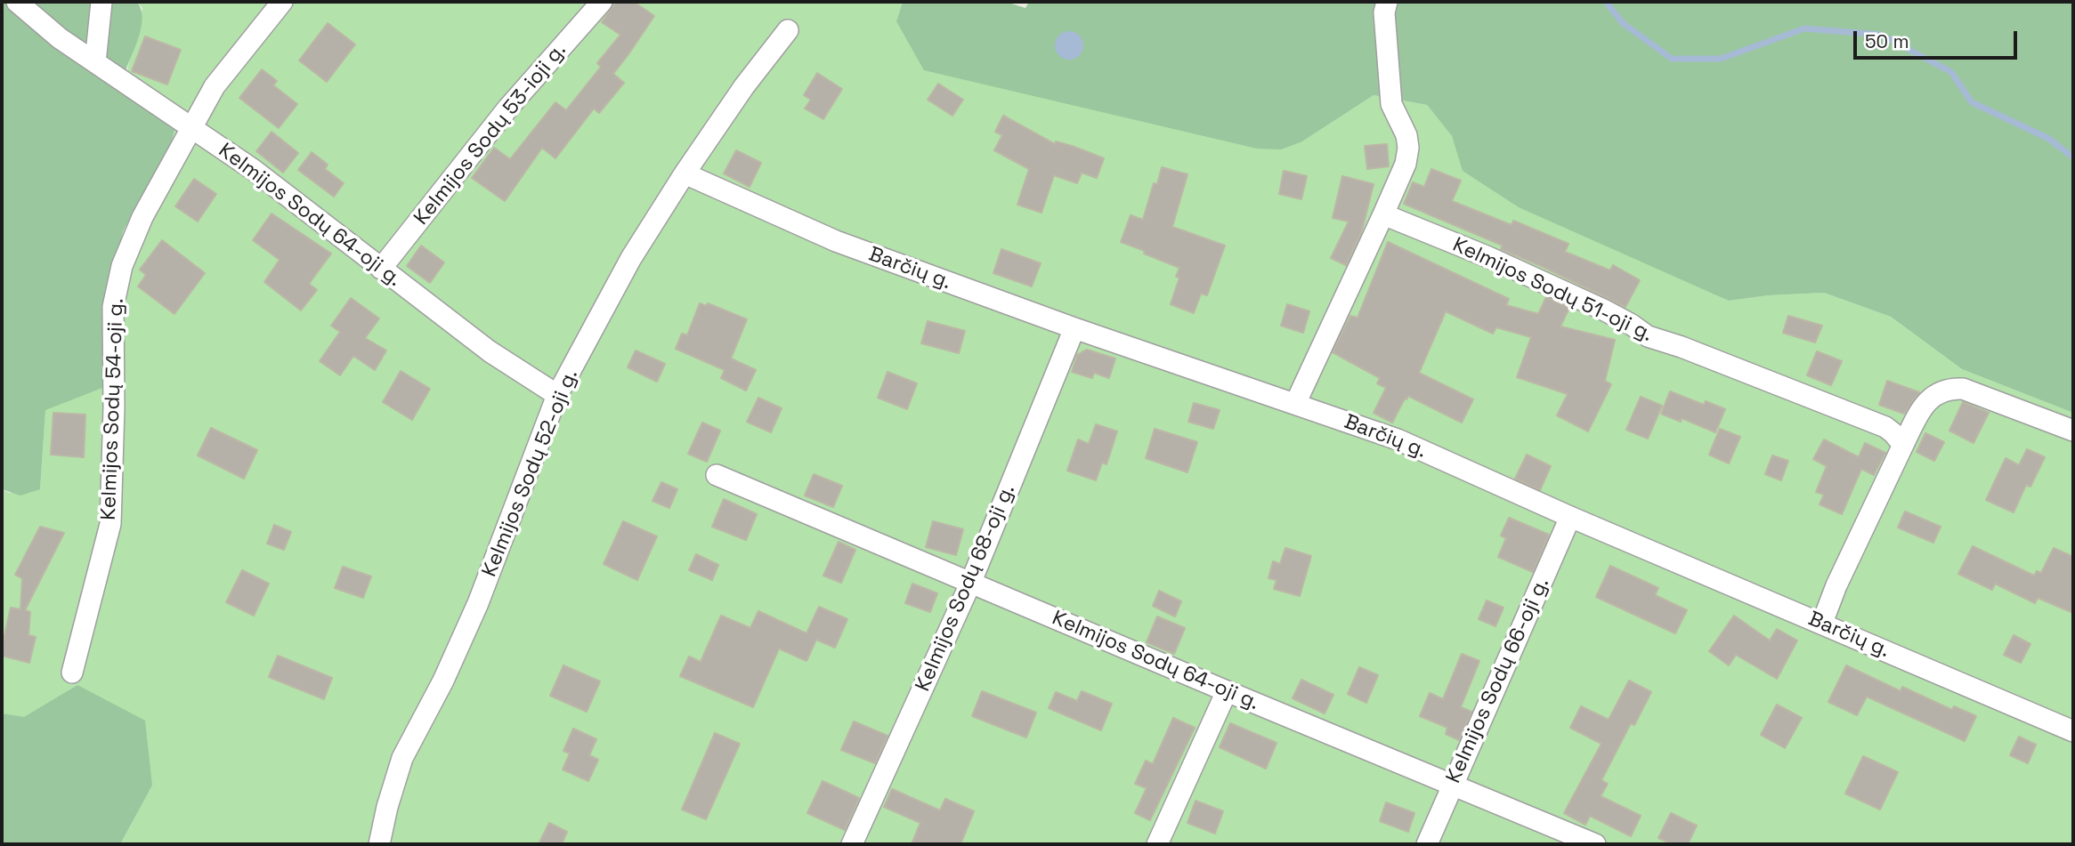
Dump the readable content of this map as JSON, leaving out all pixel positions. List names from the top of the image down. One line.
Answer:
{"streets":{"street":["Kelmijos Sodų 53-ioji g.","Kelmijos Sodų 64-oji g.","Barčių g.","Kelmijos Sodų 51-oji g.","Kelmijos Sodų 54-oji g.","Kelmijos Sodų 52-oji g.","Kelmijos Sodų 68-oji g.","Kelmijos Sodų 66-oji g."]},"crossings":[["Kelmijos Sodų 53-ioji g.","Kelmijos Sodų 64-oji g."],["Kelmijos Sodų 64-oji g.","Kelmijos Sodų 54-oji g."],["Kelmijos Sodų 64-oji g.","Kelmijos Sodų 52-oji g."],["Kelmijos Sodų 64-oji g.","Kelmijos Sodų 68-oji g."],["Kelmijos Sodų 64-oji g.","Kelmijos Sodų 66-oji g."],["Barčių g.","Kelmijos Sodų 52-oji g."],["Barčių g.","Kelmijos Sodų 68-oji g."],["Barčių g.","Kelmijos Sodų 66-oji g."]],"scale_bar":"50 m"}
